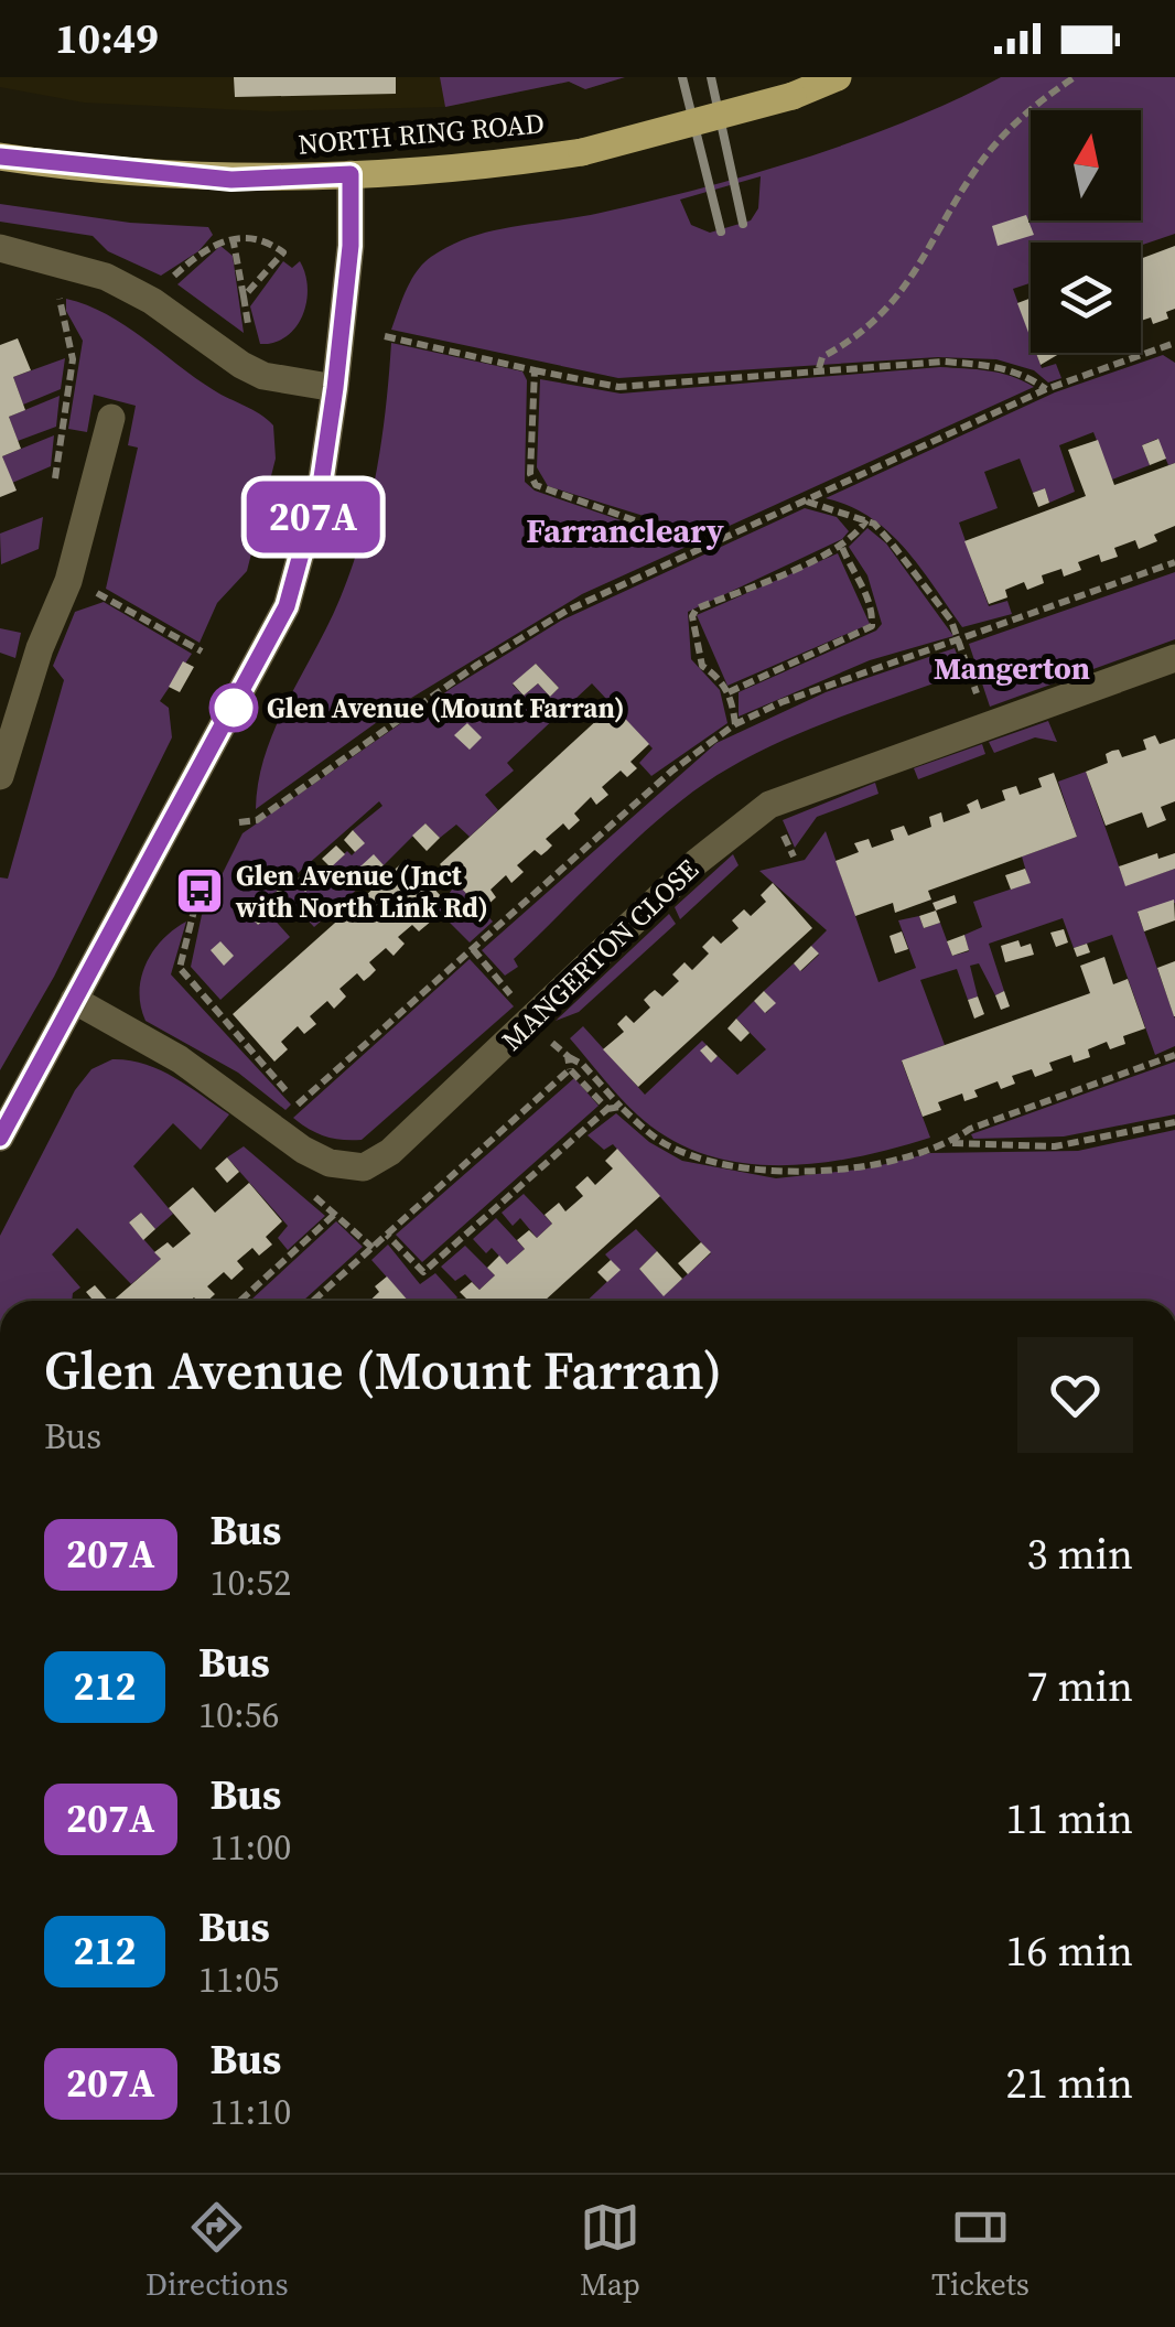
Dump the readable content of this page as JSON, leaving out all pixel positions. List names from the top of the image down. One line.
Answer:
{"streets":{"main road":["NORTH RING ROAD"],"street":["MANGERTON CLOSE"]},"districts":["Farrancleary","Mangerton"],"places":{"other":["Glen Avenue (Mount Farran)"],"bus stop":["Glen Avenue (Jnct with North Link Rd)"]},"lines":["bus line 207A"],"north":"top","page":{"status":"10:49","on_map":"207A","heading":["Glen Avenue (Mount Farran)","Bus"],"list":[{"mark":"207A","name":"Bus","note":"10:52","value":"3 min"},{"mark":"212","name":"Bus","note":"10:56","value":"7 min"},{"mark":"207A","name":"Bus","note":"11:00","value":"11 min"},{"mark":"212","name":"Bus","note":"11:05","value":"16 min"},{"mark":"207A","name":"Bus","note":"11:10","value":"21 min"}],"tabs":["Directions","Map","Tickets"]}}
